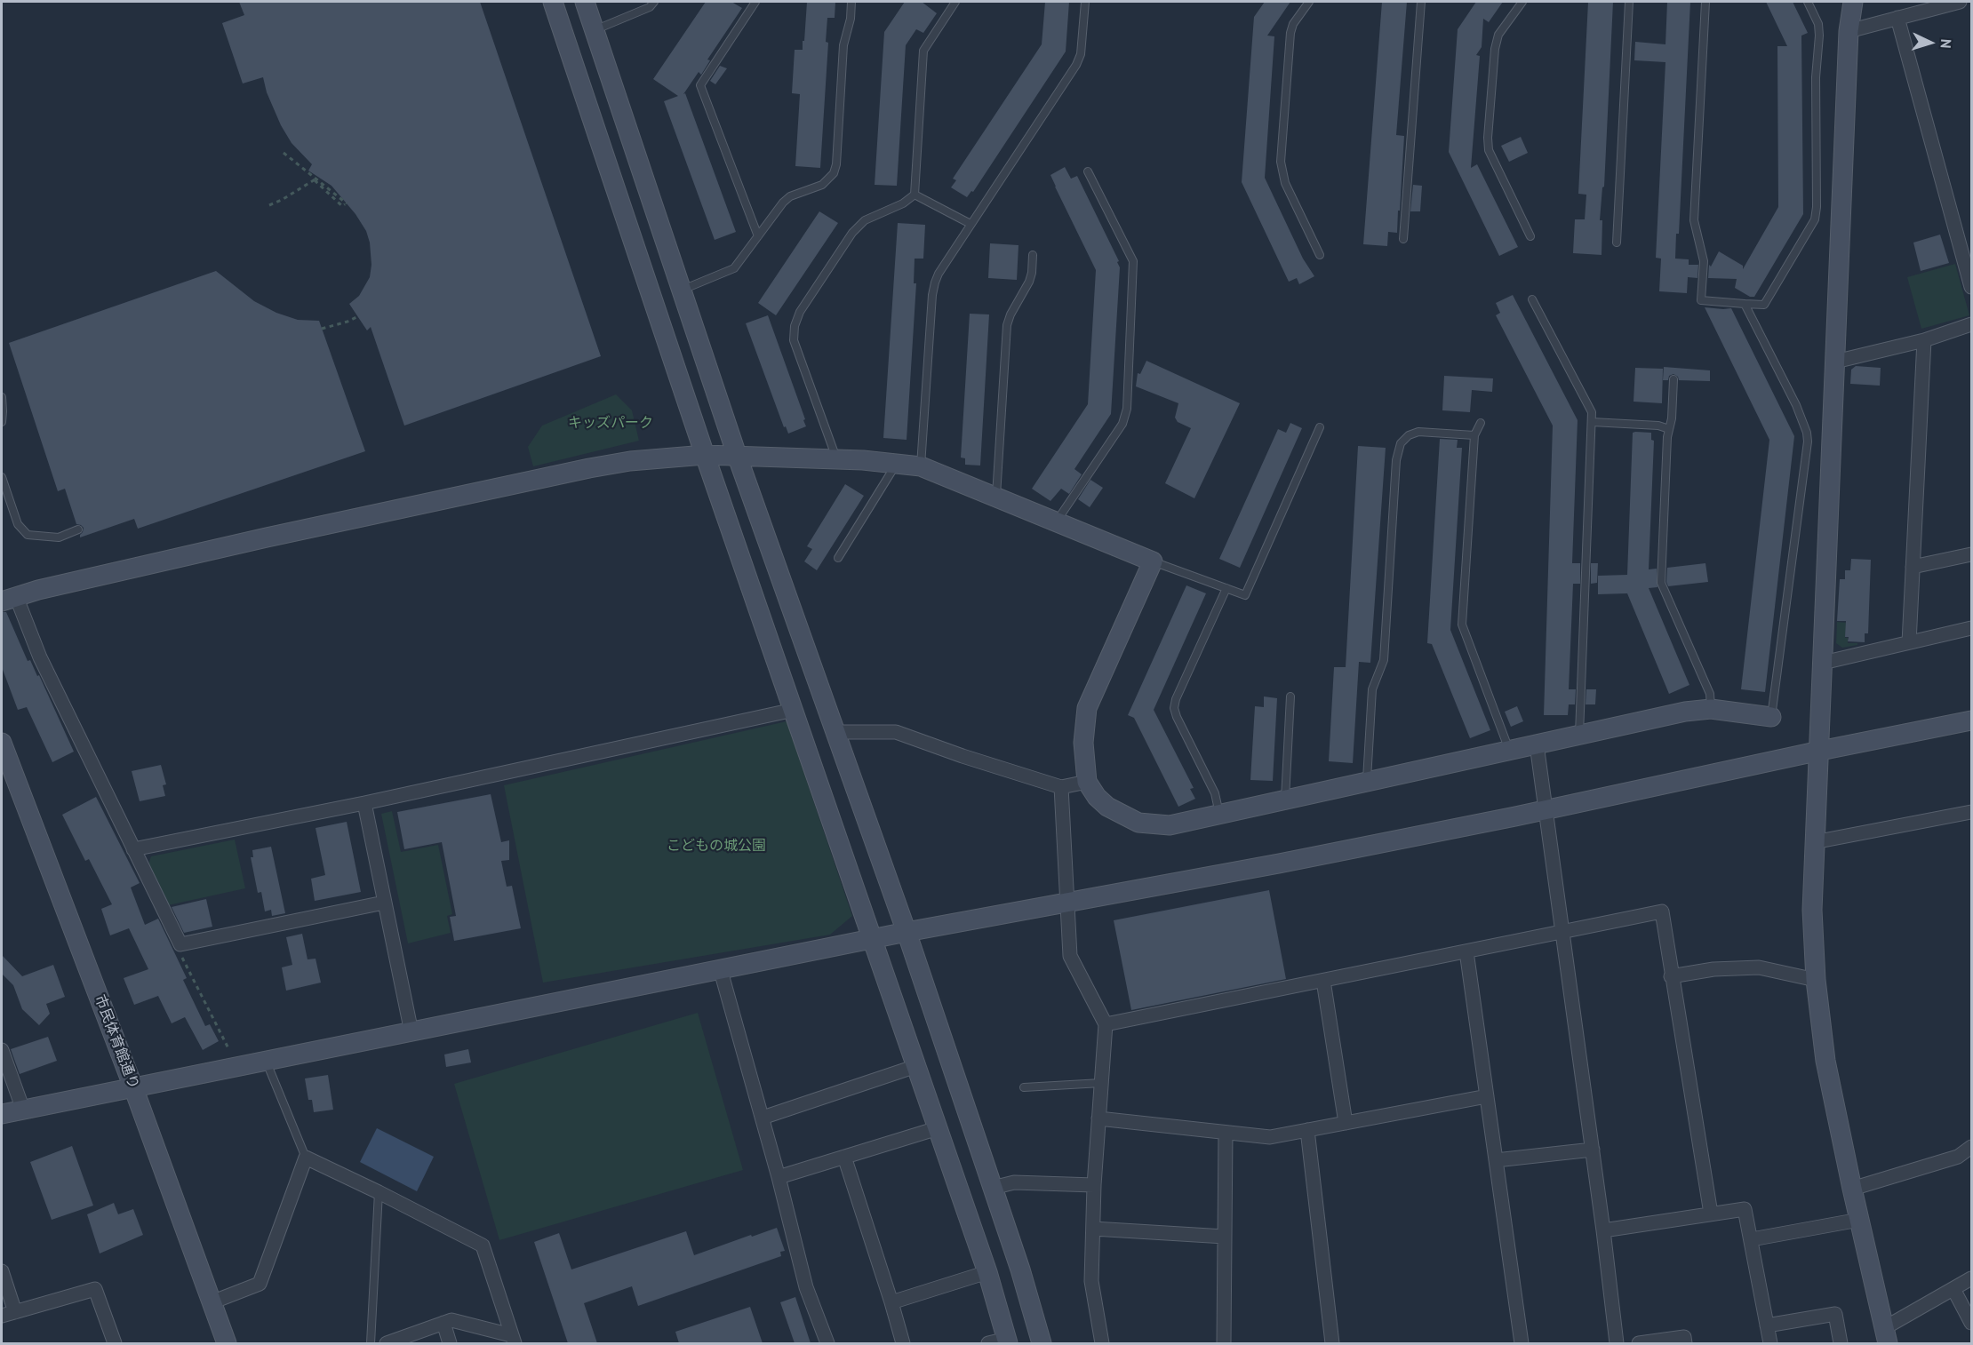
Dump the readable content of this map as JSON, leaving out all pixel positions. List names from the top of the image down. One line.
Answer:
{"streets":{"street":["市民体育館通り"]},"parks":["キッズパーク","こどもの城公園"],"north":"right"}
